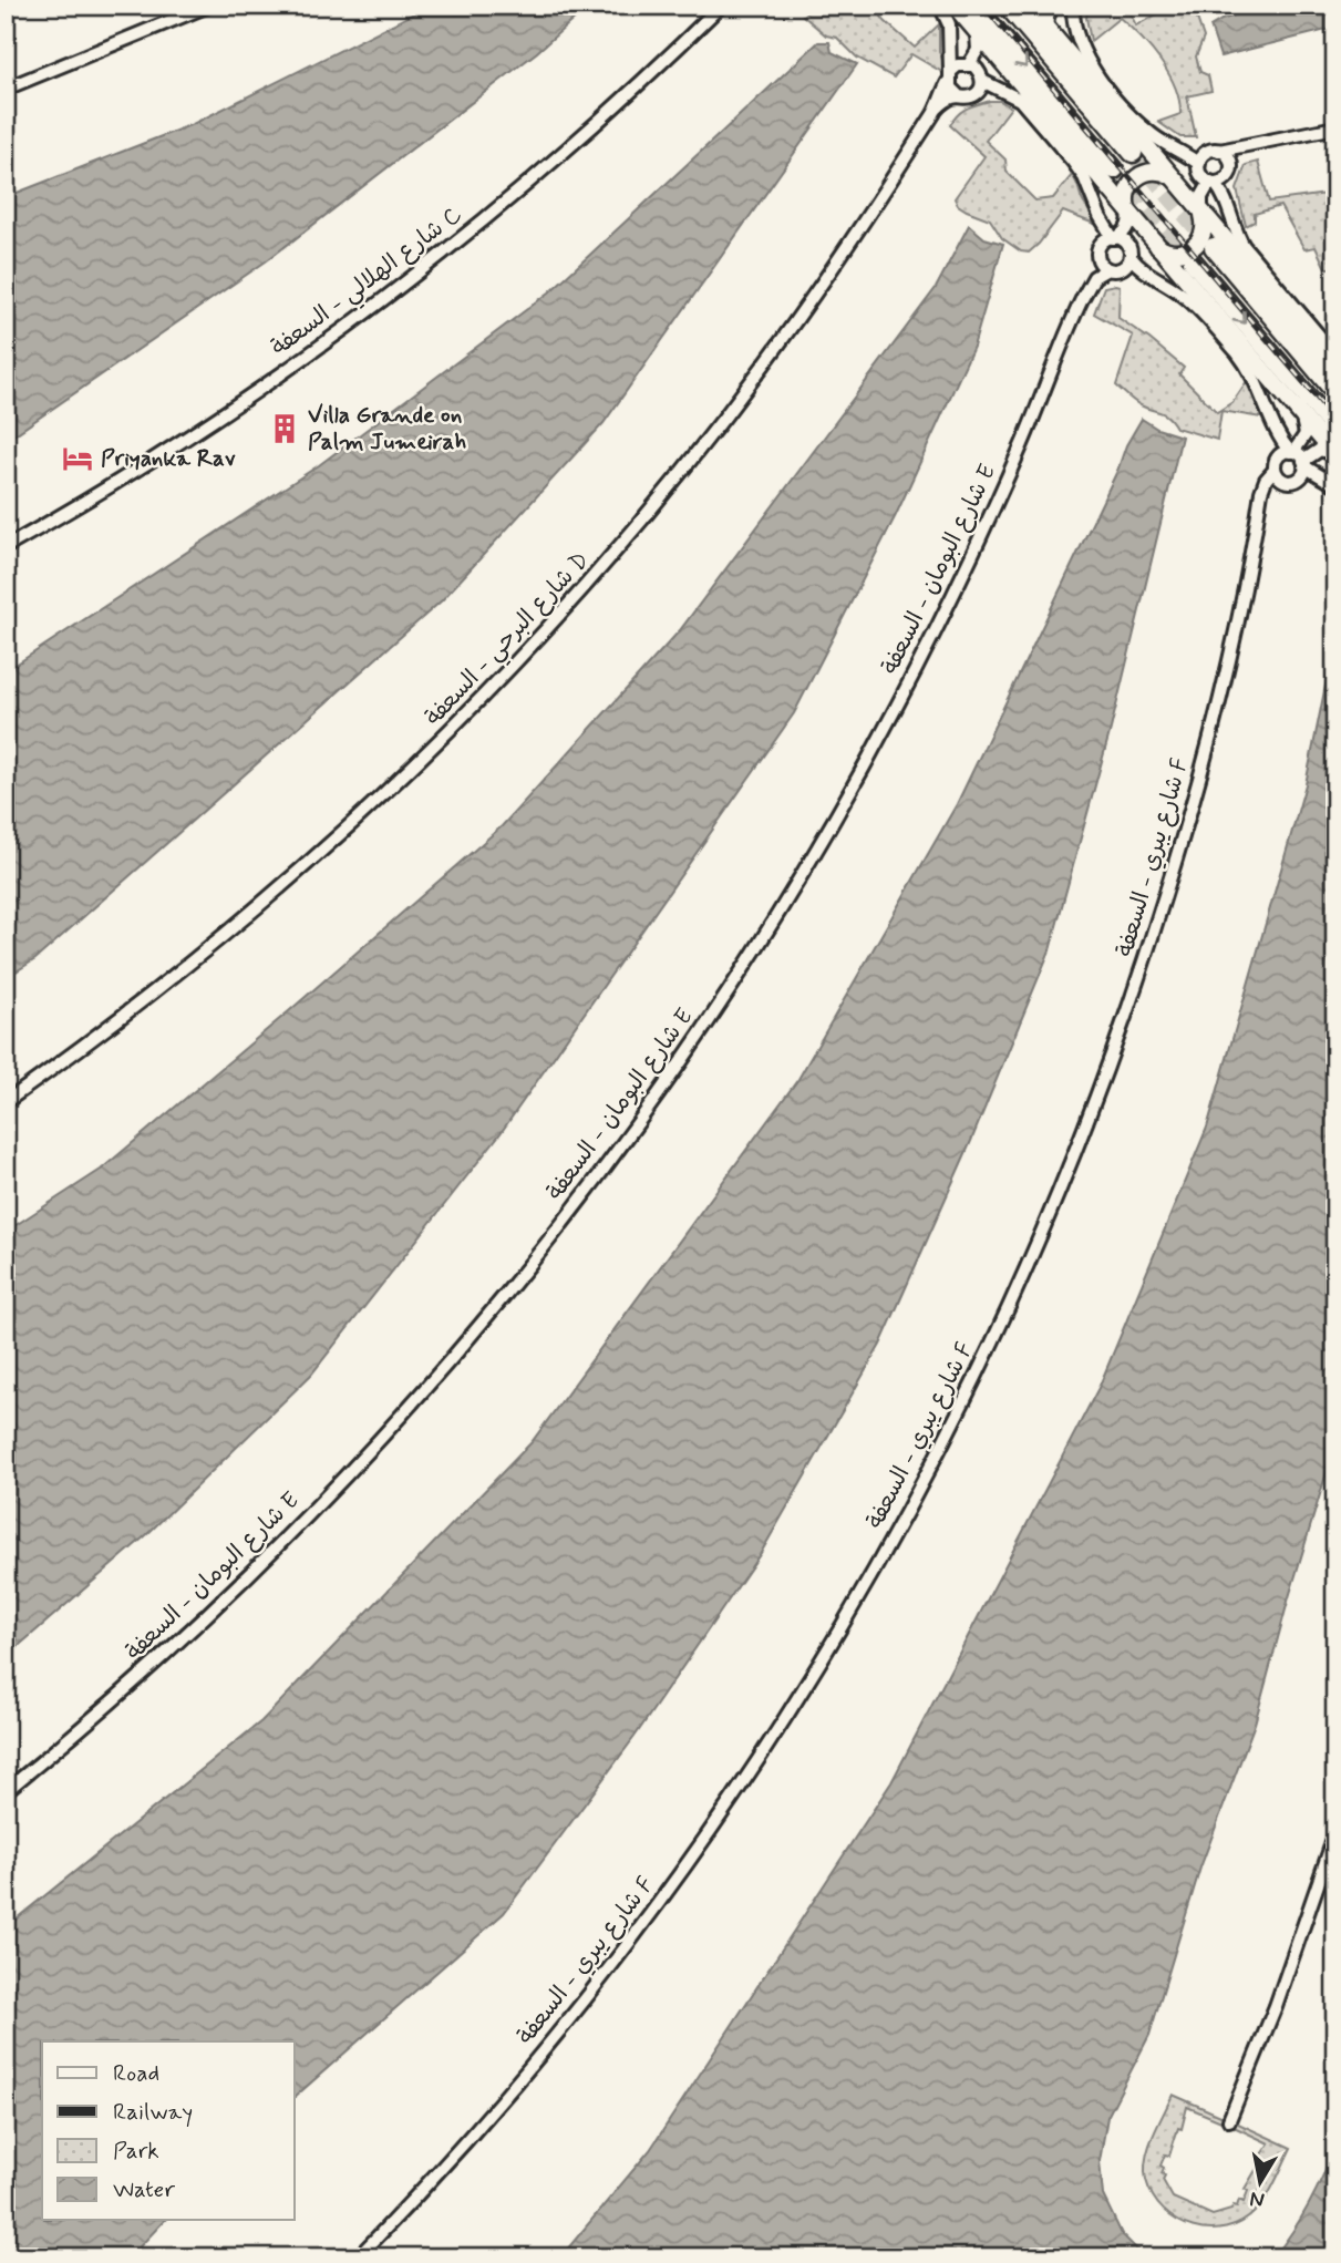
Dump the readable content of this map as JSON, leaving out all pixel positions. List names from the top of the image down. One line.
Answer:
{"streets":{"street":["شارع الهلالي - السعفة C","شارع البومان - السعفة E","شارع البرحي - السعفة D","شارع يبري - السعفة F"]},"places":{"building":["Villa Grande on Palm Jumeirah"],"hotel":["Priyanka Rav"]},"legend":["Road","Railway","Park","Water"],"north":"bottom"}
